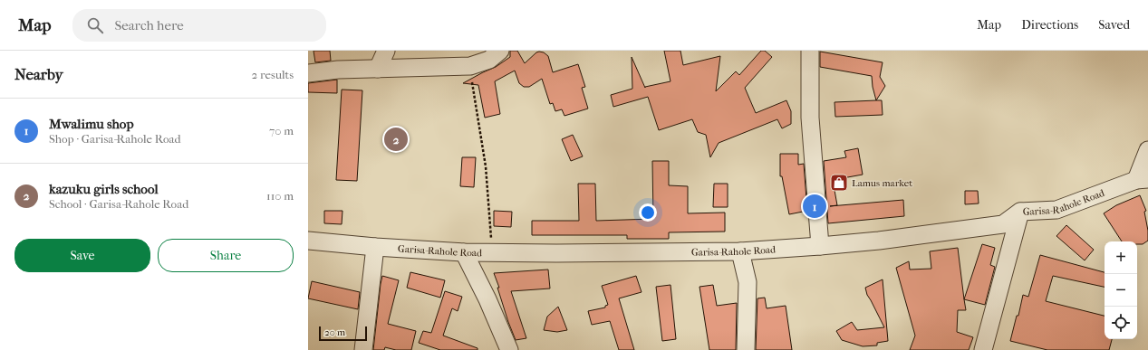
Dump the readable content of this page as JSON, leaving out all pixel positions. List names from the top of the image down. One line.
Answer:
{"streets":{"street":["Garisa-Rahole Road"]},"places":{"shop":["Lamus market"]},"scale_bar":"20 m","page":{"header":"Map","search":"Search here","nav":["Map","Directions","Saved"],"heading":["Nearby","2 results"],"list":[{"mark":"1","name":"Mwalimu shop","note":"Shop · Garisa-Rahole Road","value":"70 m"},{"mark":"2","name":"kazuku girls school","note":"School · Garisa-Rahole Road","value":"110 m"}],"pins":["2","1"],"buttons":["Save","Share"],"map_buttons":["+","−"],"scale":"20 m"}}
